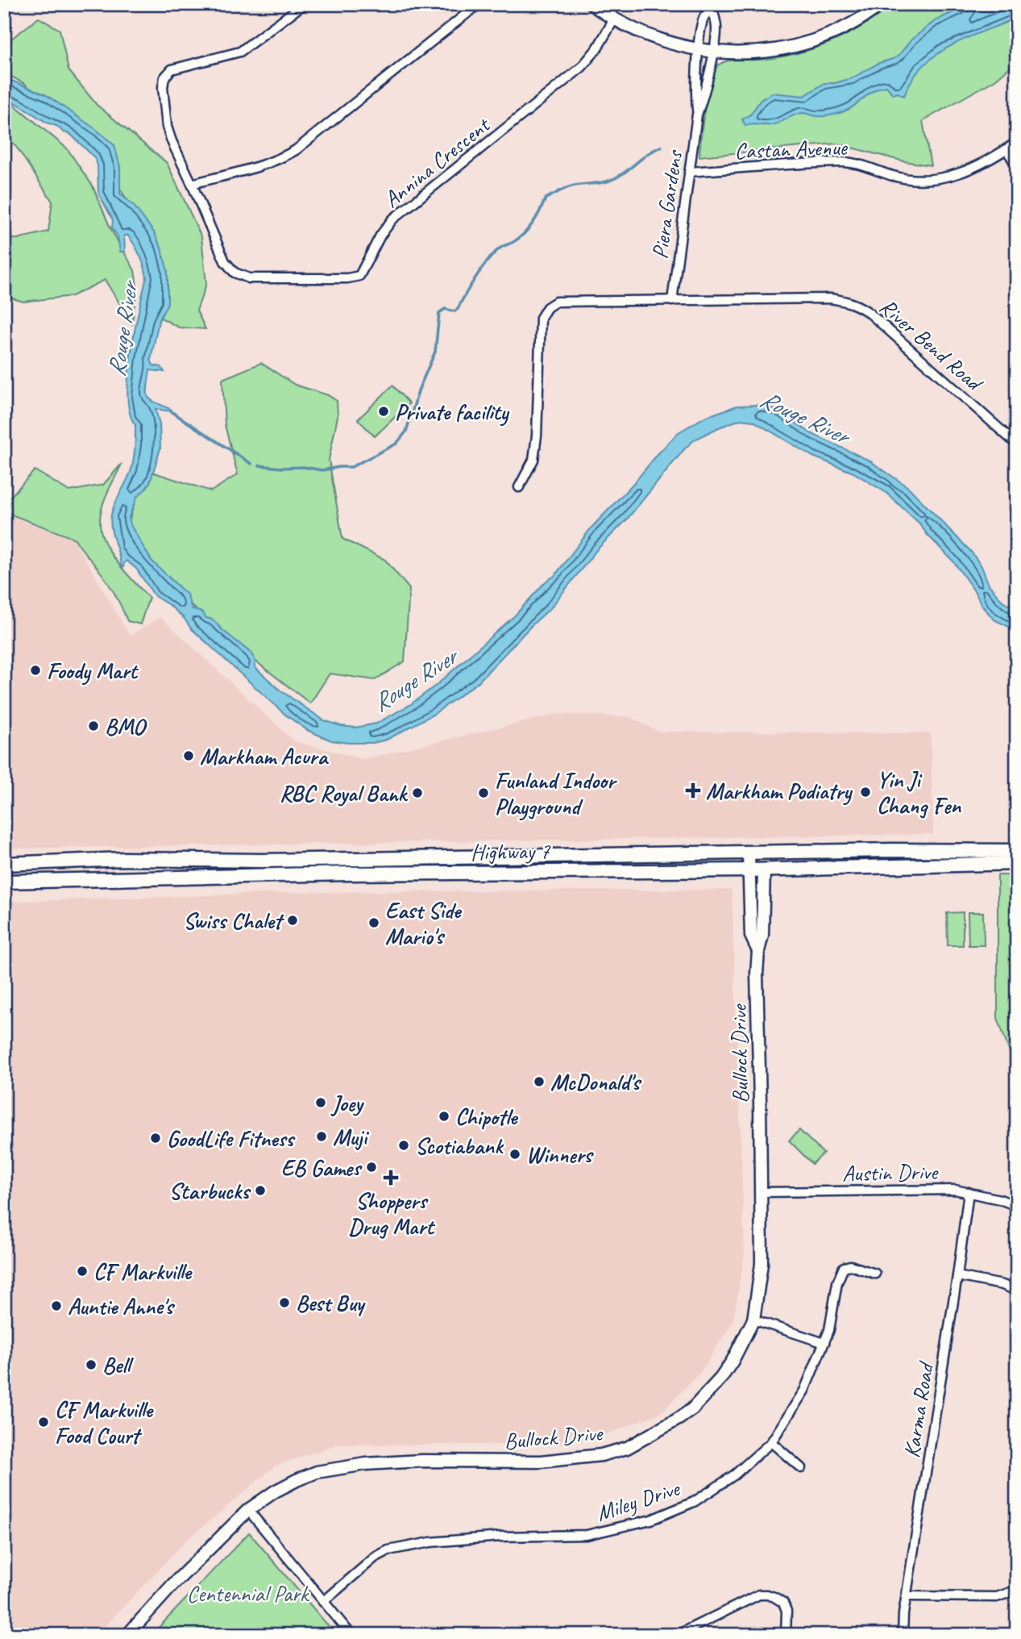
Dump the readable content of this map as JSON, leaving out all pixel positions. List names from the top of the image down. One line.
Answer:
{"streets":{"main road":["Highway 7"],"street":["Castan Avenue","Annina Crescent","Piera Gardens","River Bend Road","Bullock Drive","Austin Drive","Karma Road","Miley Drive"]},"crossings":[["Castan Avenue","Piera Gardens"],["Piera Gardens","River Bend Road"],["Highway 7","Bullock Drive"],["Bullock Drive","Austin Drive"],["Austin Drive","Karma Road"]],"water":["Rouge River"],"parks":["Centennial Park"],"places":{"other":["Private facility","Foody Mart","BMO","Markham Acura","Yin Ji Chang Fen","RBC Royal Bank","Funland Indoor Playground","Swiss Chalet","East Side Mario's","McDonald's","Joey","Chipotle","Muji","GoodLife Fitness","Scotiabank","Winners","EB Games","Starbucks","CF Markville","Best Buy","Auntie Anne's","Bell","CF Markville Food Court"],"health":["Markham Podiatry","Shoppers Drug Mart"]}}
